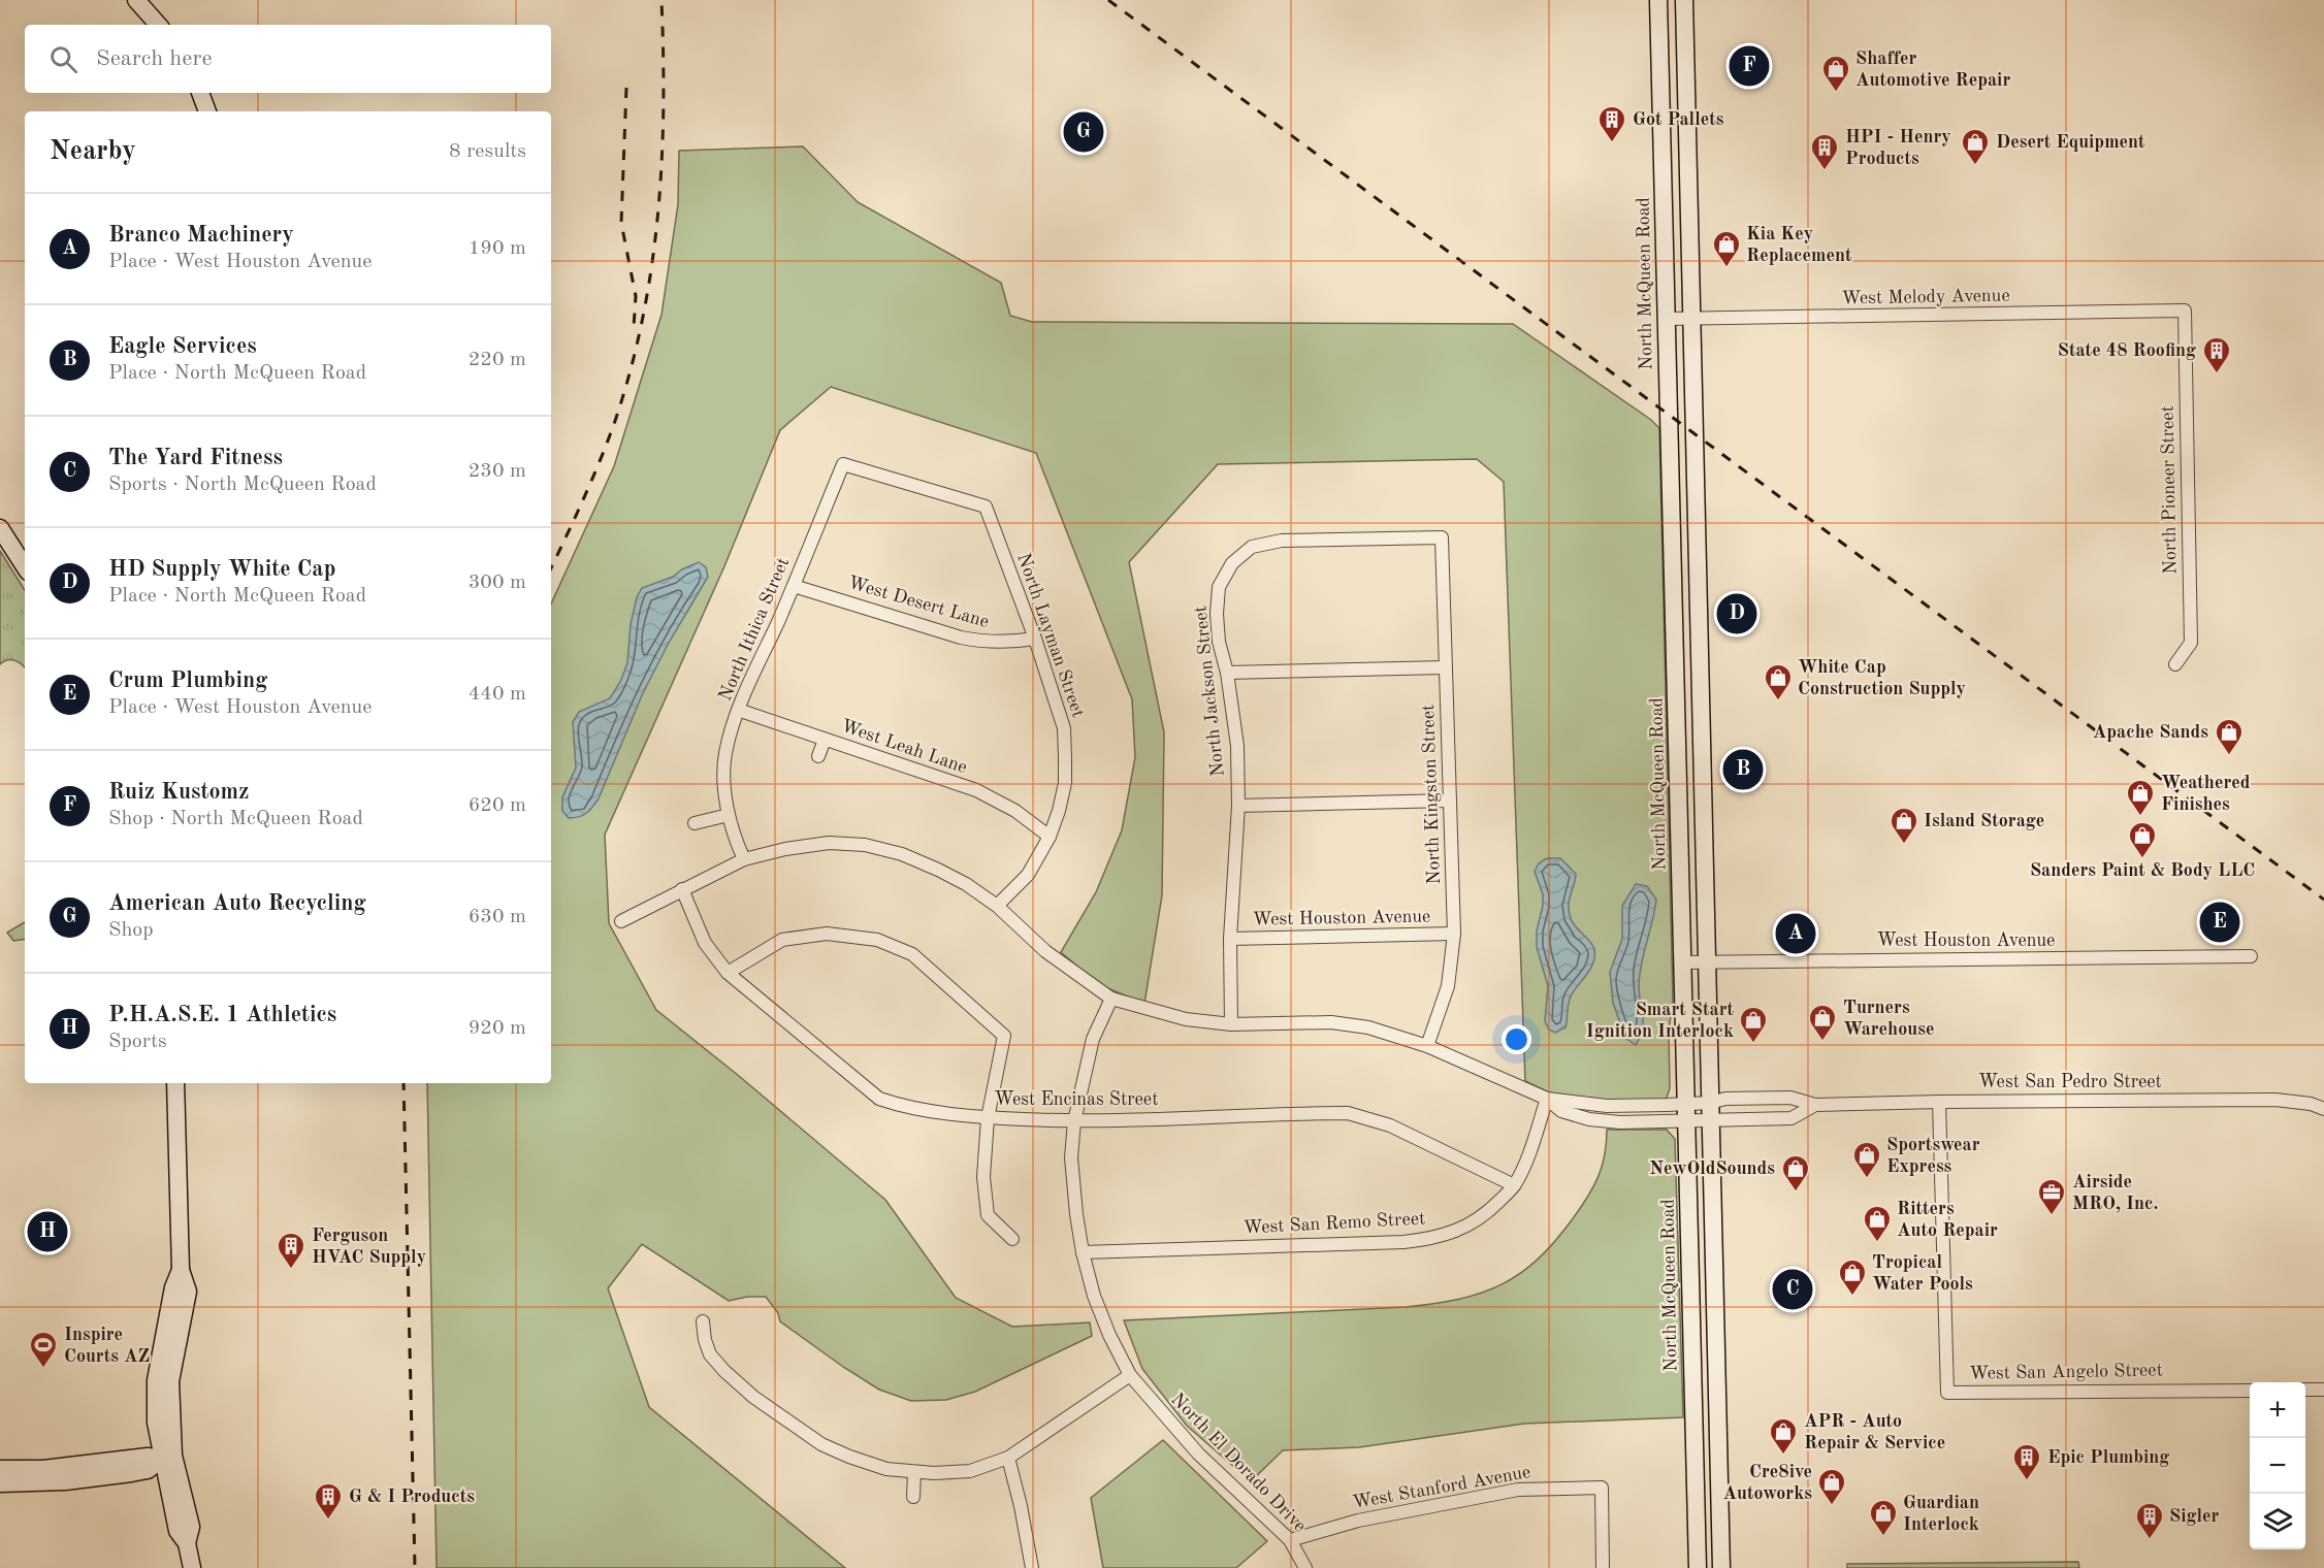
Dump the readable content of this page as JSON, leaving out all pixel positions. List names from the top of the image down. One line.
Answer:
{"streets":{"main road":["North McQueen Road"],"street":["West Melody Avenue","North Pioneer Street","West Desert Lane","North Ithica Street","North Layman Street","North Jackson Street","West Leah Lane","North Kingston Street","West Houston Avenue","West San Pedro Street","West Encinas Street","West San Remo Street","West San Angelo Street","North El Dorado Drive","West Stanford Avenue"]},"crossings":[["North McQueen Road","West Melody Avenue"],["North McQueen Road","West Houston Avenue"],["North McQueen Road","West San Pedro Street"],["West Melody Avenue","North Pioneer Street"],["West Desert Lane","North Ithica Street"],["West Desert Lane","North Layman Street"],["North Ithica Street","North Layman Street"],["North Ithica Street","West Leah Lane"],["North Ithica Street","West San Pedro Street"],["North Layman Street","West Leah Lane"],["North Layman Street","West San Pedro Street"],["North Jackson Street","North Kingston Street"],["North Jackson Street","West Houston Avenue"],["North Jackson Street","West San Pedro Street"],["North Kingston Street","West Houston Avenue"],["North Kingston Street","West San Pedro Street"],["West San Pedro Street","West Encinas Street"],["West San Pedro Street","West San Remo Street"],["West San Pedro Street","West San Angelo Street"],["West San Pedro Street","North El Dorado Drive"],["West Encinas Street","West San Remo Street"],["West Encinas Street","North El Dorado Drive"],["West San Remo Street","North El Dorado Drive"],["North El Dorado Drive","West Stanford Avenue"]],"places":{"shop":["Shaffer Automotive Repair","Desert Equipment","Kia Key Replacement","White Cap Construction Supply","Apache Sands","Weathered Finishes","Island Storage","Sanders Paint & Body LLC","Turners Warehouse","Smart Start Ignition Interlock","Sportswear Express","NewOldSounds","Ritters Auto Repair","Tropical Water Pools","APR - Auto Repair & Service","Cre8ive Autoworks","Guardian Interlock"],"building":["Got Pallets","HPI - Henry Products","State 48 Roofing","Ferguson HVAC Supply","Epic Plumbing","G & I Products","Sigler"],"office":["Airside MRO, Inc."],"sports":["Inspire Courts AZ"]},"page":{"search":"Search here","pins":["F","G","D","B","E","A","H","C"],"heading":["Nearby","8 results"],"list":[{"mark":"A","name":"Branco Machinery","note":"Place · West Houston Avenue","value":"190 m"},{"mark":"B","name":"Eagle Services","note":"Place · North McQueen Road","value":"220 m"},{"mark":"C","name":"The Yard Fitness","note":"Sports · North McQueen Road","value":"230 m"},{"mark":"D","name":"HD Supply White Cap","note":"Place · North McQueen Road","value":"300 m"},{"mark":"E","name":"Crum Plumbing","note":"Place · West Houston Avenue","value":"440 m"},{"mark":"F","name":"Ruiz Kustomz","note":"Shop · North McQueen Road","value":"620 m"},{"mark":"G","name":"American Auto Recycling","note":"Shop","value":"630 m"},{"mark":"H","name":"P.H.A.S.E. 1 Athletics","note":"Sports","value":"920 m"}],"map_buttons":["+","−"]}}
